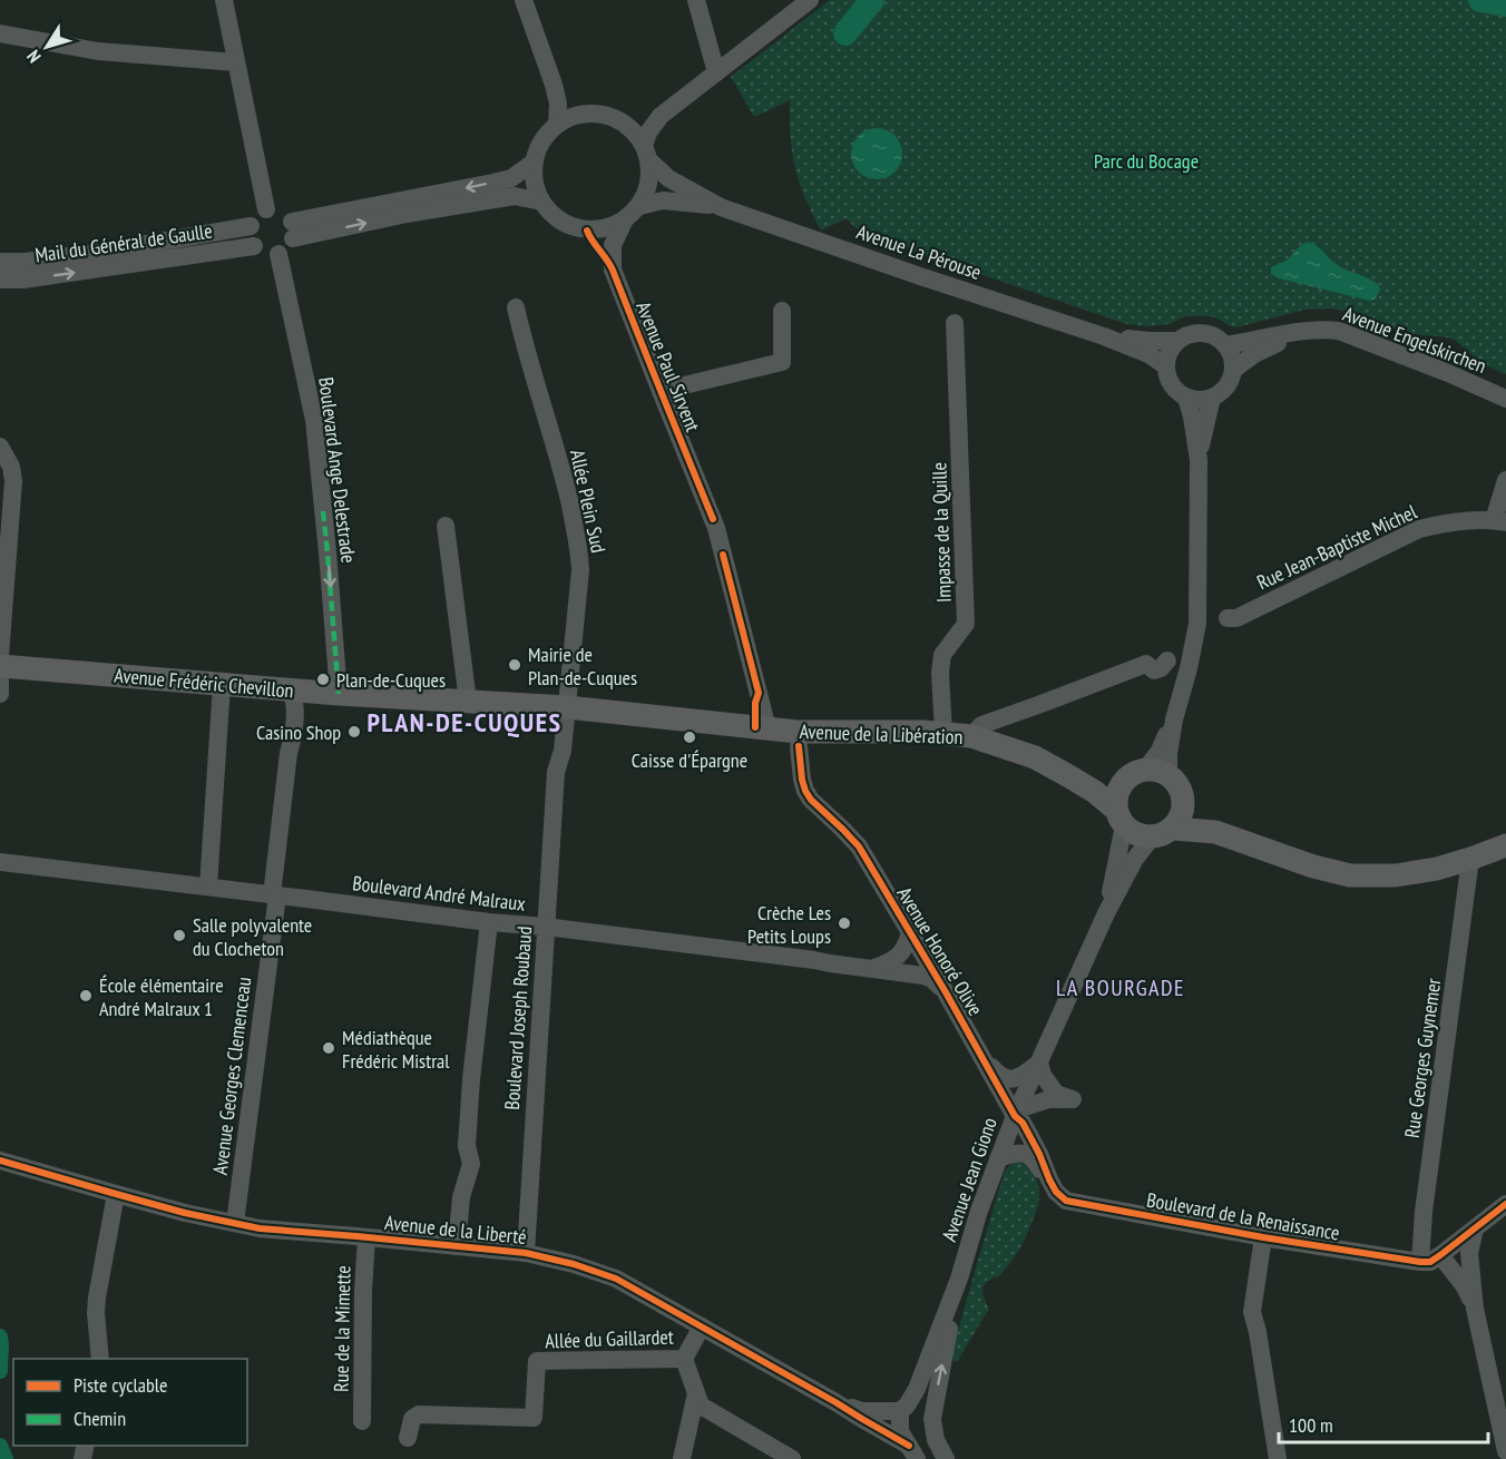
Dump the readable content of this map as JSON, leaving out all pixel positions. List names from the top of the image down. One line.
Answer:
{"streets":{"main road":["Avenue Frédéric Chevillon","Avenue de la Libération"],"street":["Mail du Général de Gaulle","Avenue La Pérouse","Avenue Engelskirchen","Avenue Paul Sirvent","Boulevard Ange Delestrade","Allée Plein Sud","Impasse de la Quille","Rue Jean-Baptiste Michel","Boulevard André Malraux","Avenue Honoré Olive","Boulevard Joseph Roubaud","Rue Georges Guynemer","Avenue Georges Clemenceau","Avenue Jean Giono","Boulevard de la Renaissance","Avenue de la Liberté","Rue de la Mimette","Allée du Gaillardet"]},"crossings":[["Mail du Général de Gaulle","Boulevard Ange Delestrade"],["Avenue La Pérouse","Avenue Engelskirchen"],["Avenue La Pérouse","Avenue Paul Sirvent"],["Avenue Paul Sirvent","Avenue Frédéric Chevillon"],["Avenue Paul Sirvent","Avenue de la Libération"],["Boulevard Ange Delestrade","Avenue Frédéric Chevillon"],["Allée Plein Sud","Avenue Frédéric Chevillon"],["Allée Plein Sud","Boulevard Joseph Roubaud"],["Impasse de la Quille","Avenue de la Libération"],["Avenue Frédéric Chevillon","Avenue de la Libération"],["Avenue Frédéric Chevillon","Boulevard Joseph Roubaud"],["Avenue Frédéric Chevillon","Avenue Georges Clemenceau"],["Avenue de la Libération","Avenue Jean Giono"],["Boulevard André Malraux","Avenue Honoré Olive"],["Boulevard André Malraux","Boulevard Joseph Roubaud"],["Boulevard André Malraux","Avenue Georges Clemenceau"],["Avenue Honoré Olive","Avenue Jean Giono"],["Avenue Honoré Olive","Boulevard de la Renaissance"],["Boulevard Joseph Roubaud","Avenue de la Liberté"],["Rue Georges Guynemer","Boulevard de la Renaissance"],["Avenue Georges Clemenceau","Avenue de la Liberté"],["Avenue Jean Giono","Avenue de la Liberté"],["Avenue de la Liberté","Rue de la Mimette"],["Avenue de la Liberté","Allée du Gaillardet"]],"districts":["PLAN-DE-CUQUES","LA BOURGADE"],"parks":["Parc du Bocage"],"places":["Mairie de Plan-de-Cuques","Plan-de-Cuques","Casino Shop","Caisse d'Épargne","Crèche Les Petits Loups","Salle polyvalente du Clocheton","École élémentaire André Malraux 1","Médiathèque Frédéric Mistral"],"legend":["Piste cyclable","Chemin"],"scale_bar":"100 m","north":"bottom left"}
